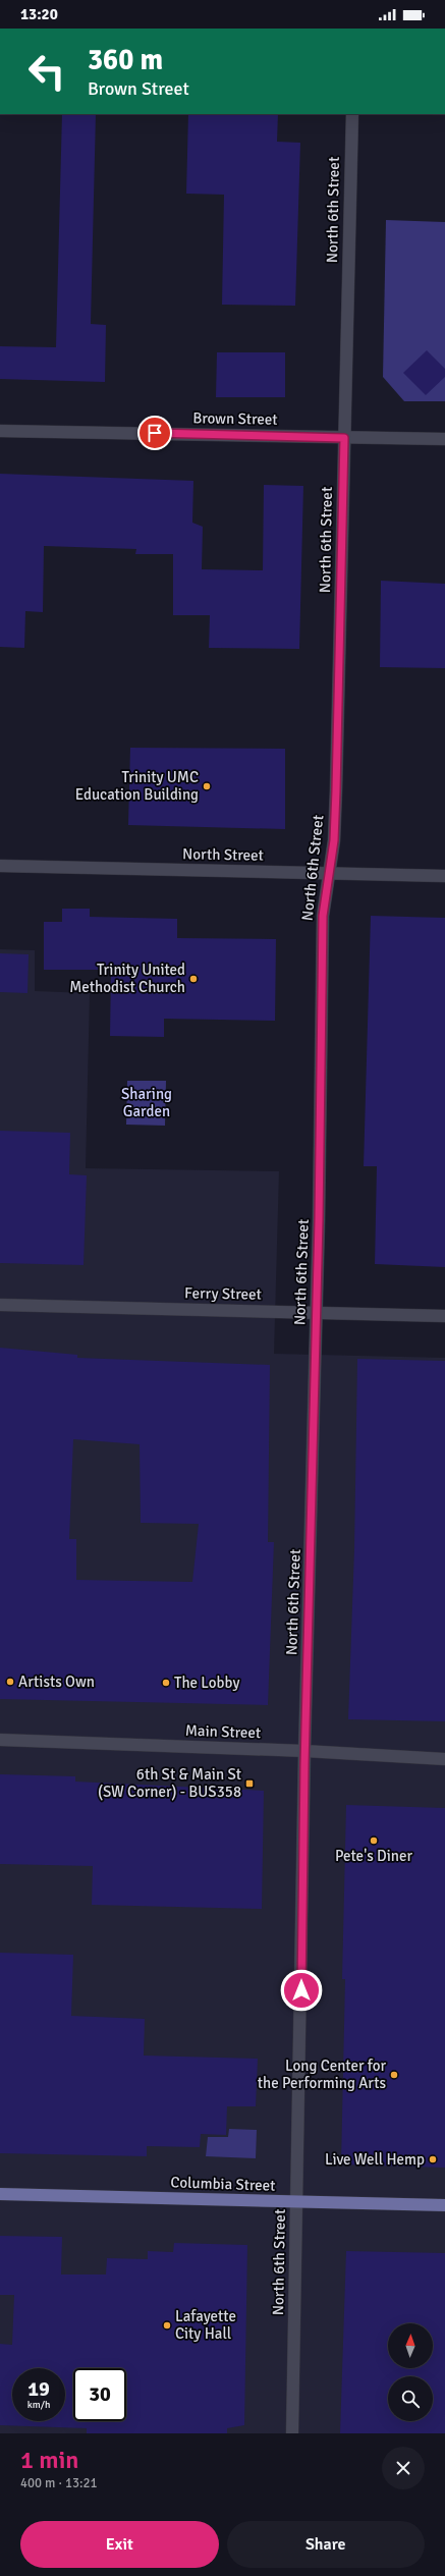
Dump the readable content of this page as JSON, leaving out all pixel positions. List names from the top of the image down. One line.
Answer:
{"streets":{"main road":["Columbia Street"],"street":["North 6th Street","Brown Street","North Street","Ferry Street","Main Street"]},"crossings":[["North 6th Street","Brown Street"],["North 6th Street","North Street"],["North 6th Street","Ferry Street"],["North 6th Street","Main Street"],["North 6th Street","Columbia Street"]],"parks":["Sharing Garden"],"places":{"other":["Trinity UMC Education Building","Trinity United Methodist Church","Artists Own","The Lobby","Pete's Diner","Long Center for the Performing Arts","Live Well Hemp","Lafayette City Hall"],"transit":["6th St & Main St (SW Corner) - BUS358"]},"north":"top","page":{"status":"13:20","turn":["360 m","Brown Street"],"speed":"19 km/h","limit":"30","heading":["1 min","400 m · 13:21"],"buttons":["Exit","Share"]}}
